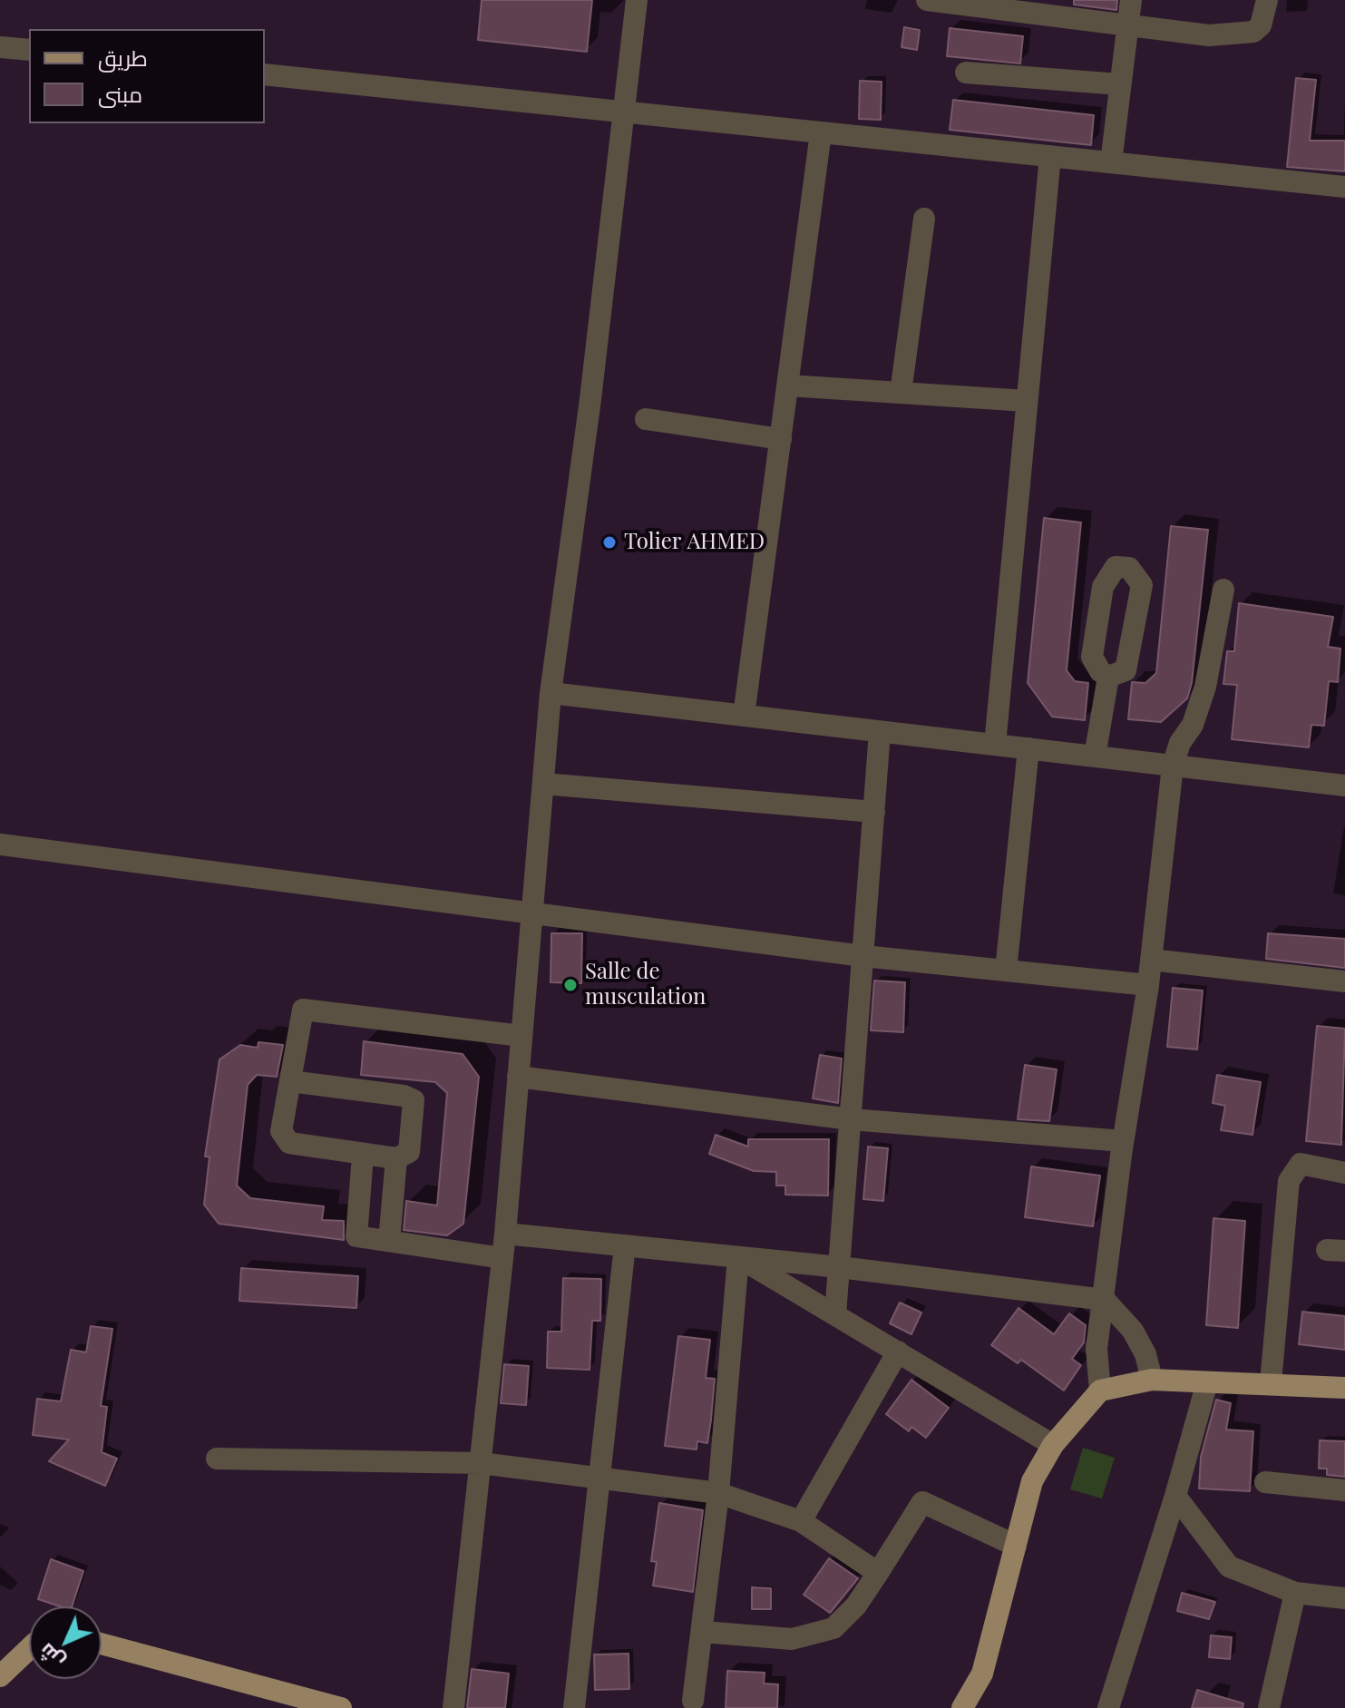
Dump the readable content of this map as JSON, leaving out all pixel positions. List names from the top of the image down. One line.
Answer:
{"places":["Tolier AHMED","Salle de musculation"],"legend":["طريق","مبنى"],"north":"bottom left"}
